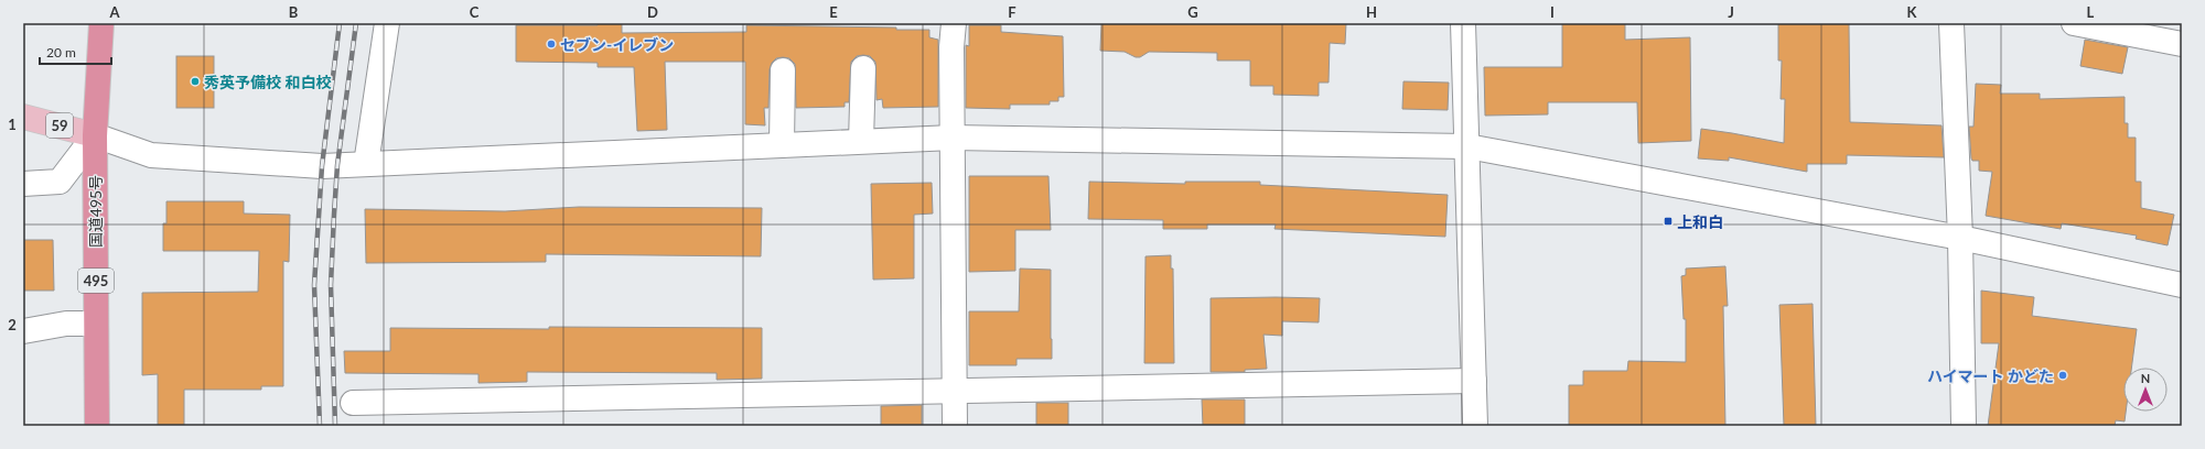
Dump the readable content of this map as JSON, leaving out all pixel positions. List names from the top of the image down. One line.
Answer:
{"streets":{"highway":["国道495号","495"],"main road":["59"]},"crossings":[["59","国道495号"]],"places":{"other":["セブン-イレブン","秀英予備校 和白校","ハイマート かどた"],"transit":["上和白"]},"scale_bar":"20 m","north":"top","grid":{"columns":["A","B","C","D","E","F","G","H","I","J","K","L"],"rows":["1","2"]}}
